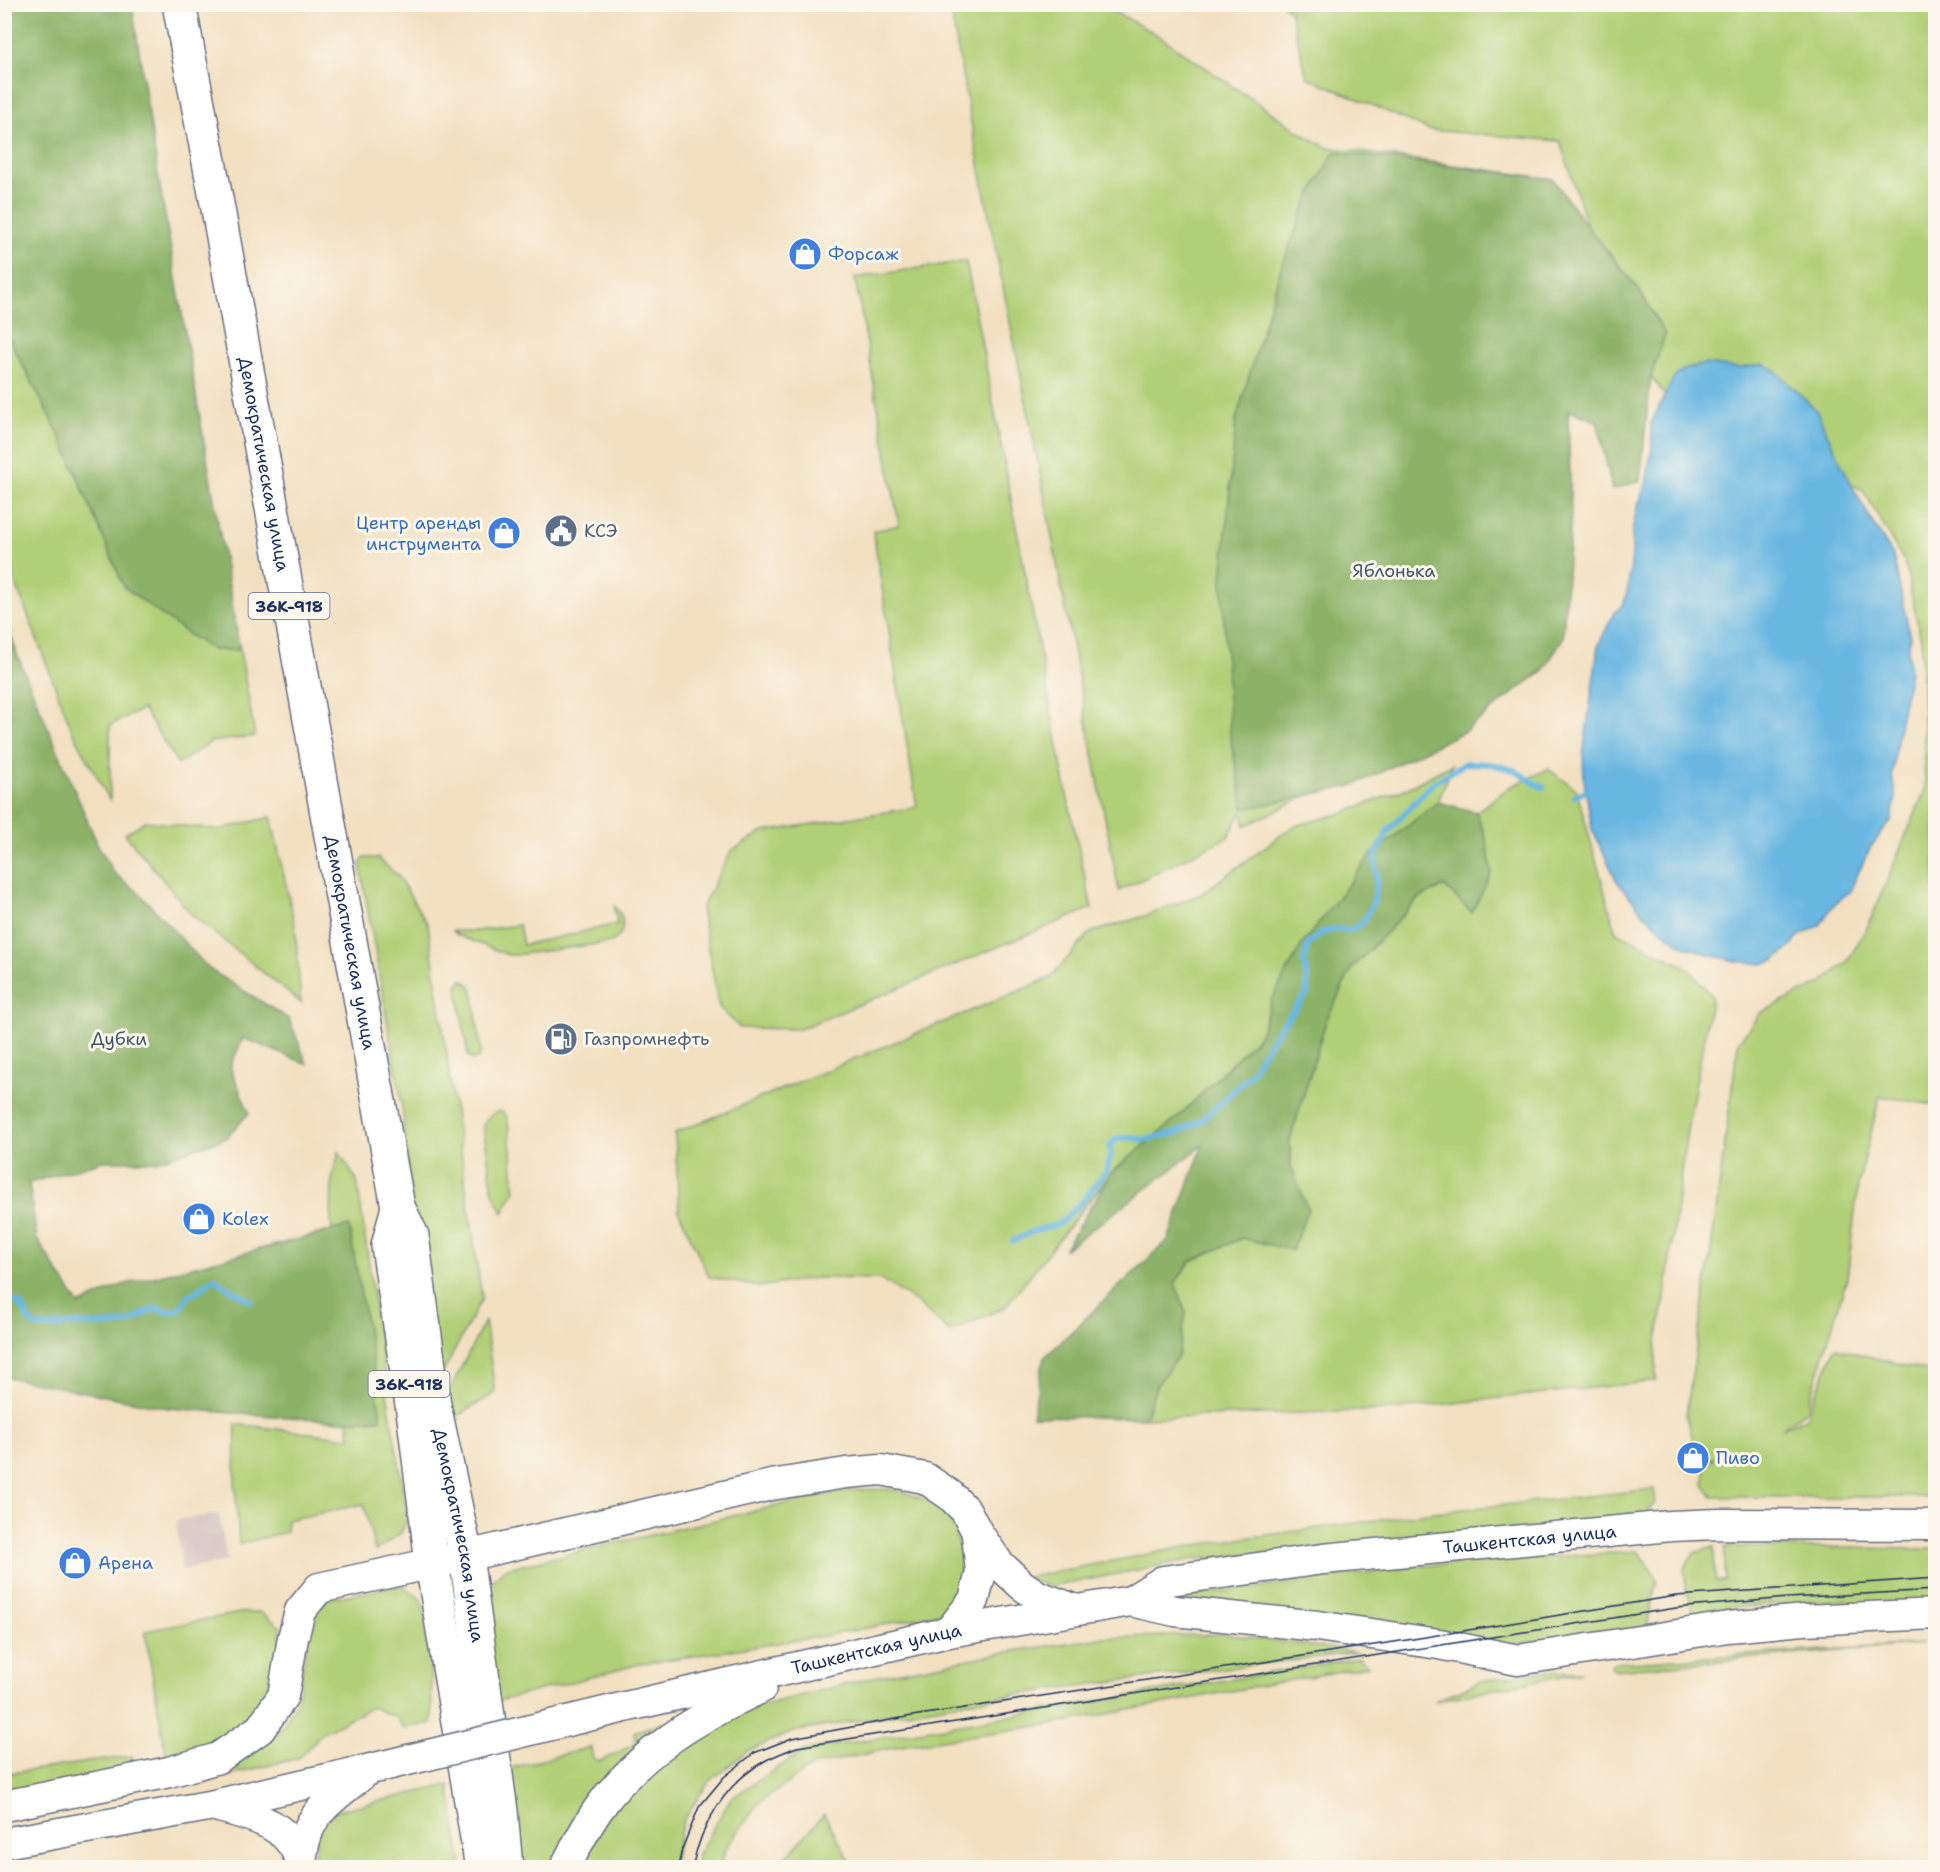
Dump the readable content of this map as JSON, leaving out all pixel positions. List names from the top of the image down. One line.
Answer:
{"streets":{"main road":["Демократическая улица","36К-918","Ташкентская улица"]},"parks":["Яблонька","Дубки"],"places":{"shop":["Форсаж","Центр аренды инструмента","Kolex","Пиво","Арена"],"public building":["КСЭ"],"fuel station":["Газпромнефть"]}}
